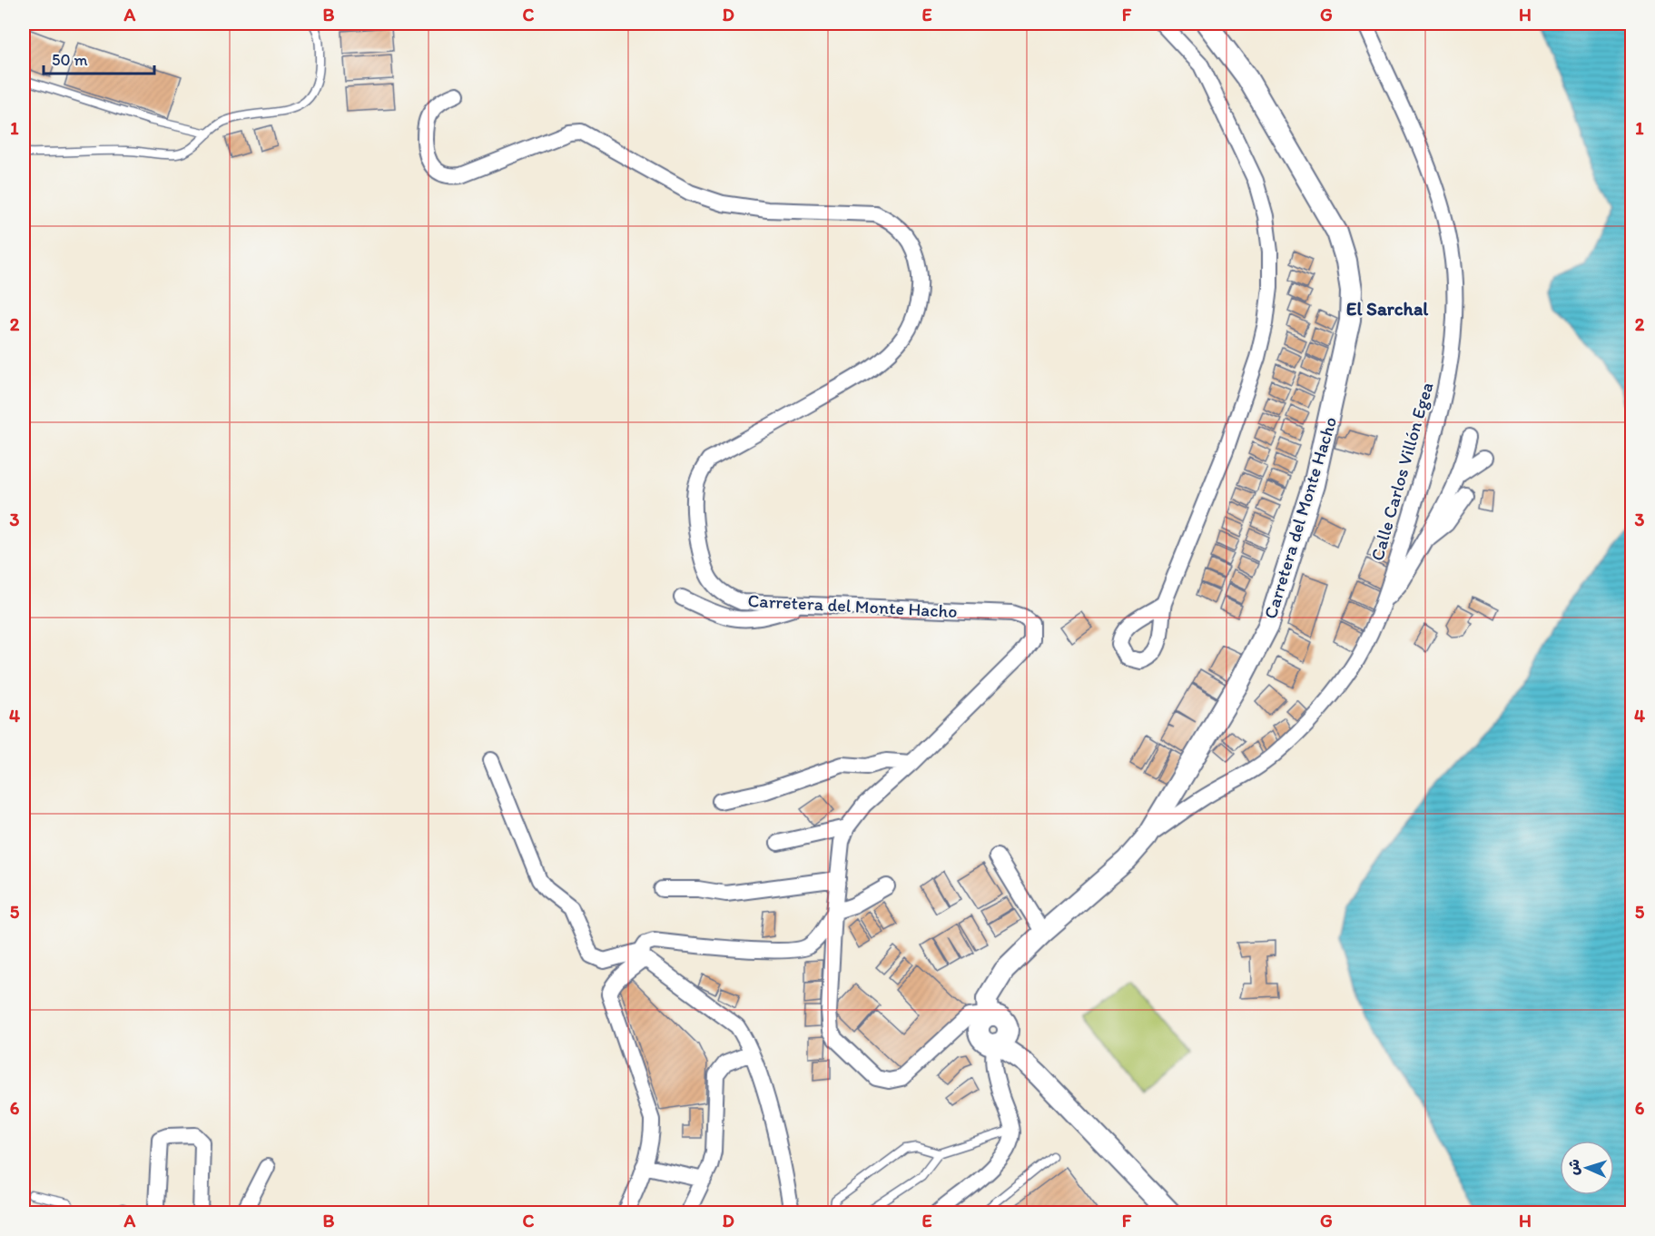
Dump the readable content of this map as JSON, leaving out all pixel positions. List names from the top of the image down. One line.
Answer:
{"streets":{"main road":["Carretera del Monte Hacho"],"street":["Calle Carlos Villón Egea"]},"crossings":[["Calle Carlos Villón Egea","Carretera del Monte Hacho"]],"districts":["El Sarchal"],"scale_bar":"50 m","north":"left","grid":{"columns":["A","B","C","D","E","F","G","H"],"rows":["1","2","3","4","5","6"]}}
